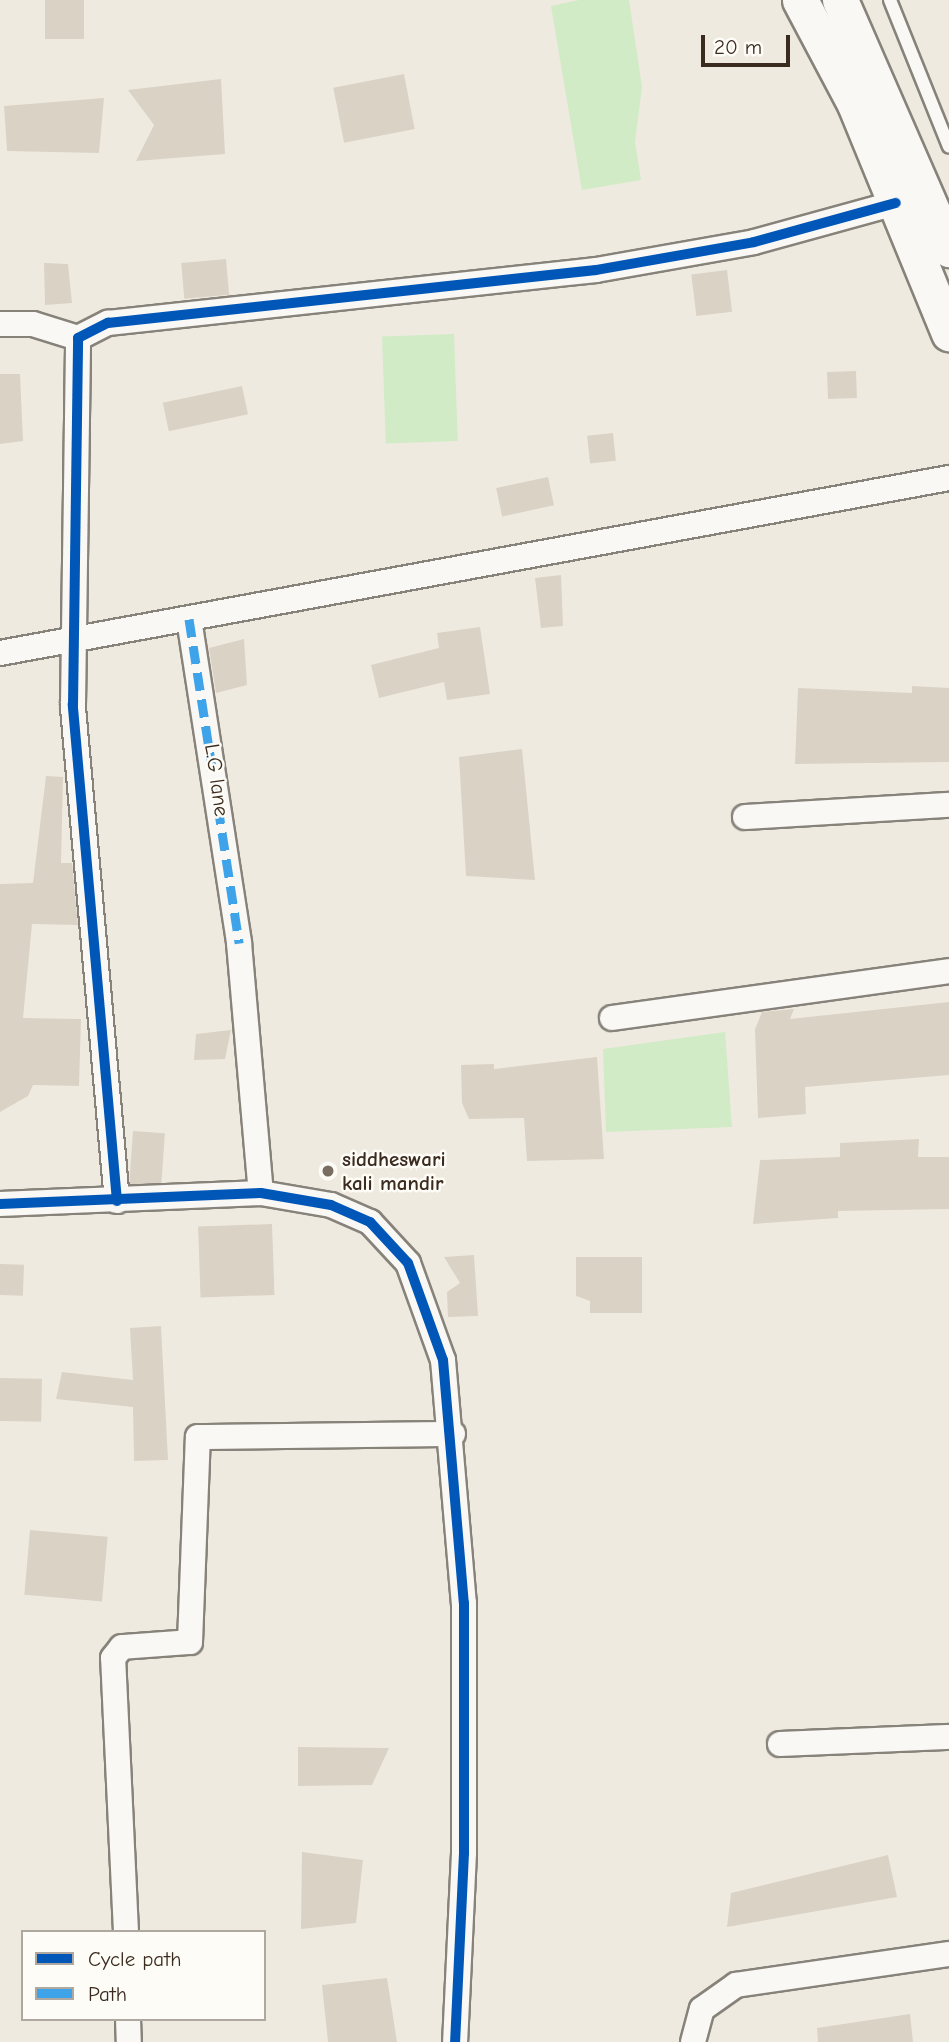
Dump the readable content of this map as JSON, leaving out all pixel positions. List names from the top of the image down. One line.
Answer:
{"streets":{"street":["L.G lane"]},"places":["siddheswari kali mandir"],"legend":["Cycle path","Path"],"scale_bar":"20 m"}
